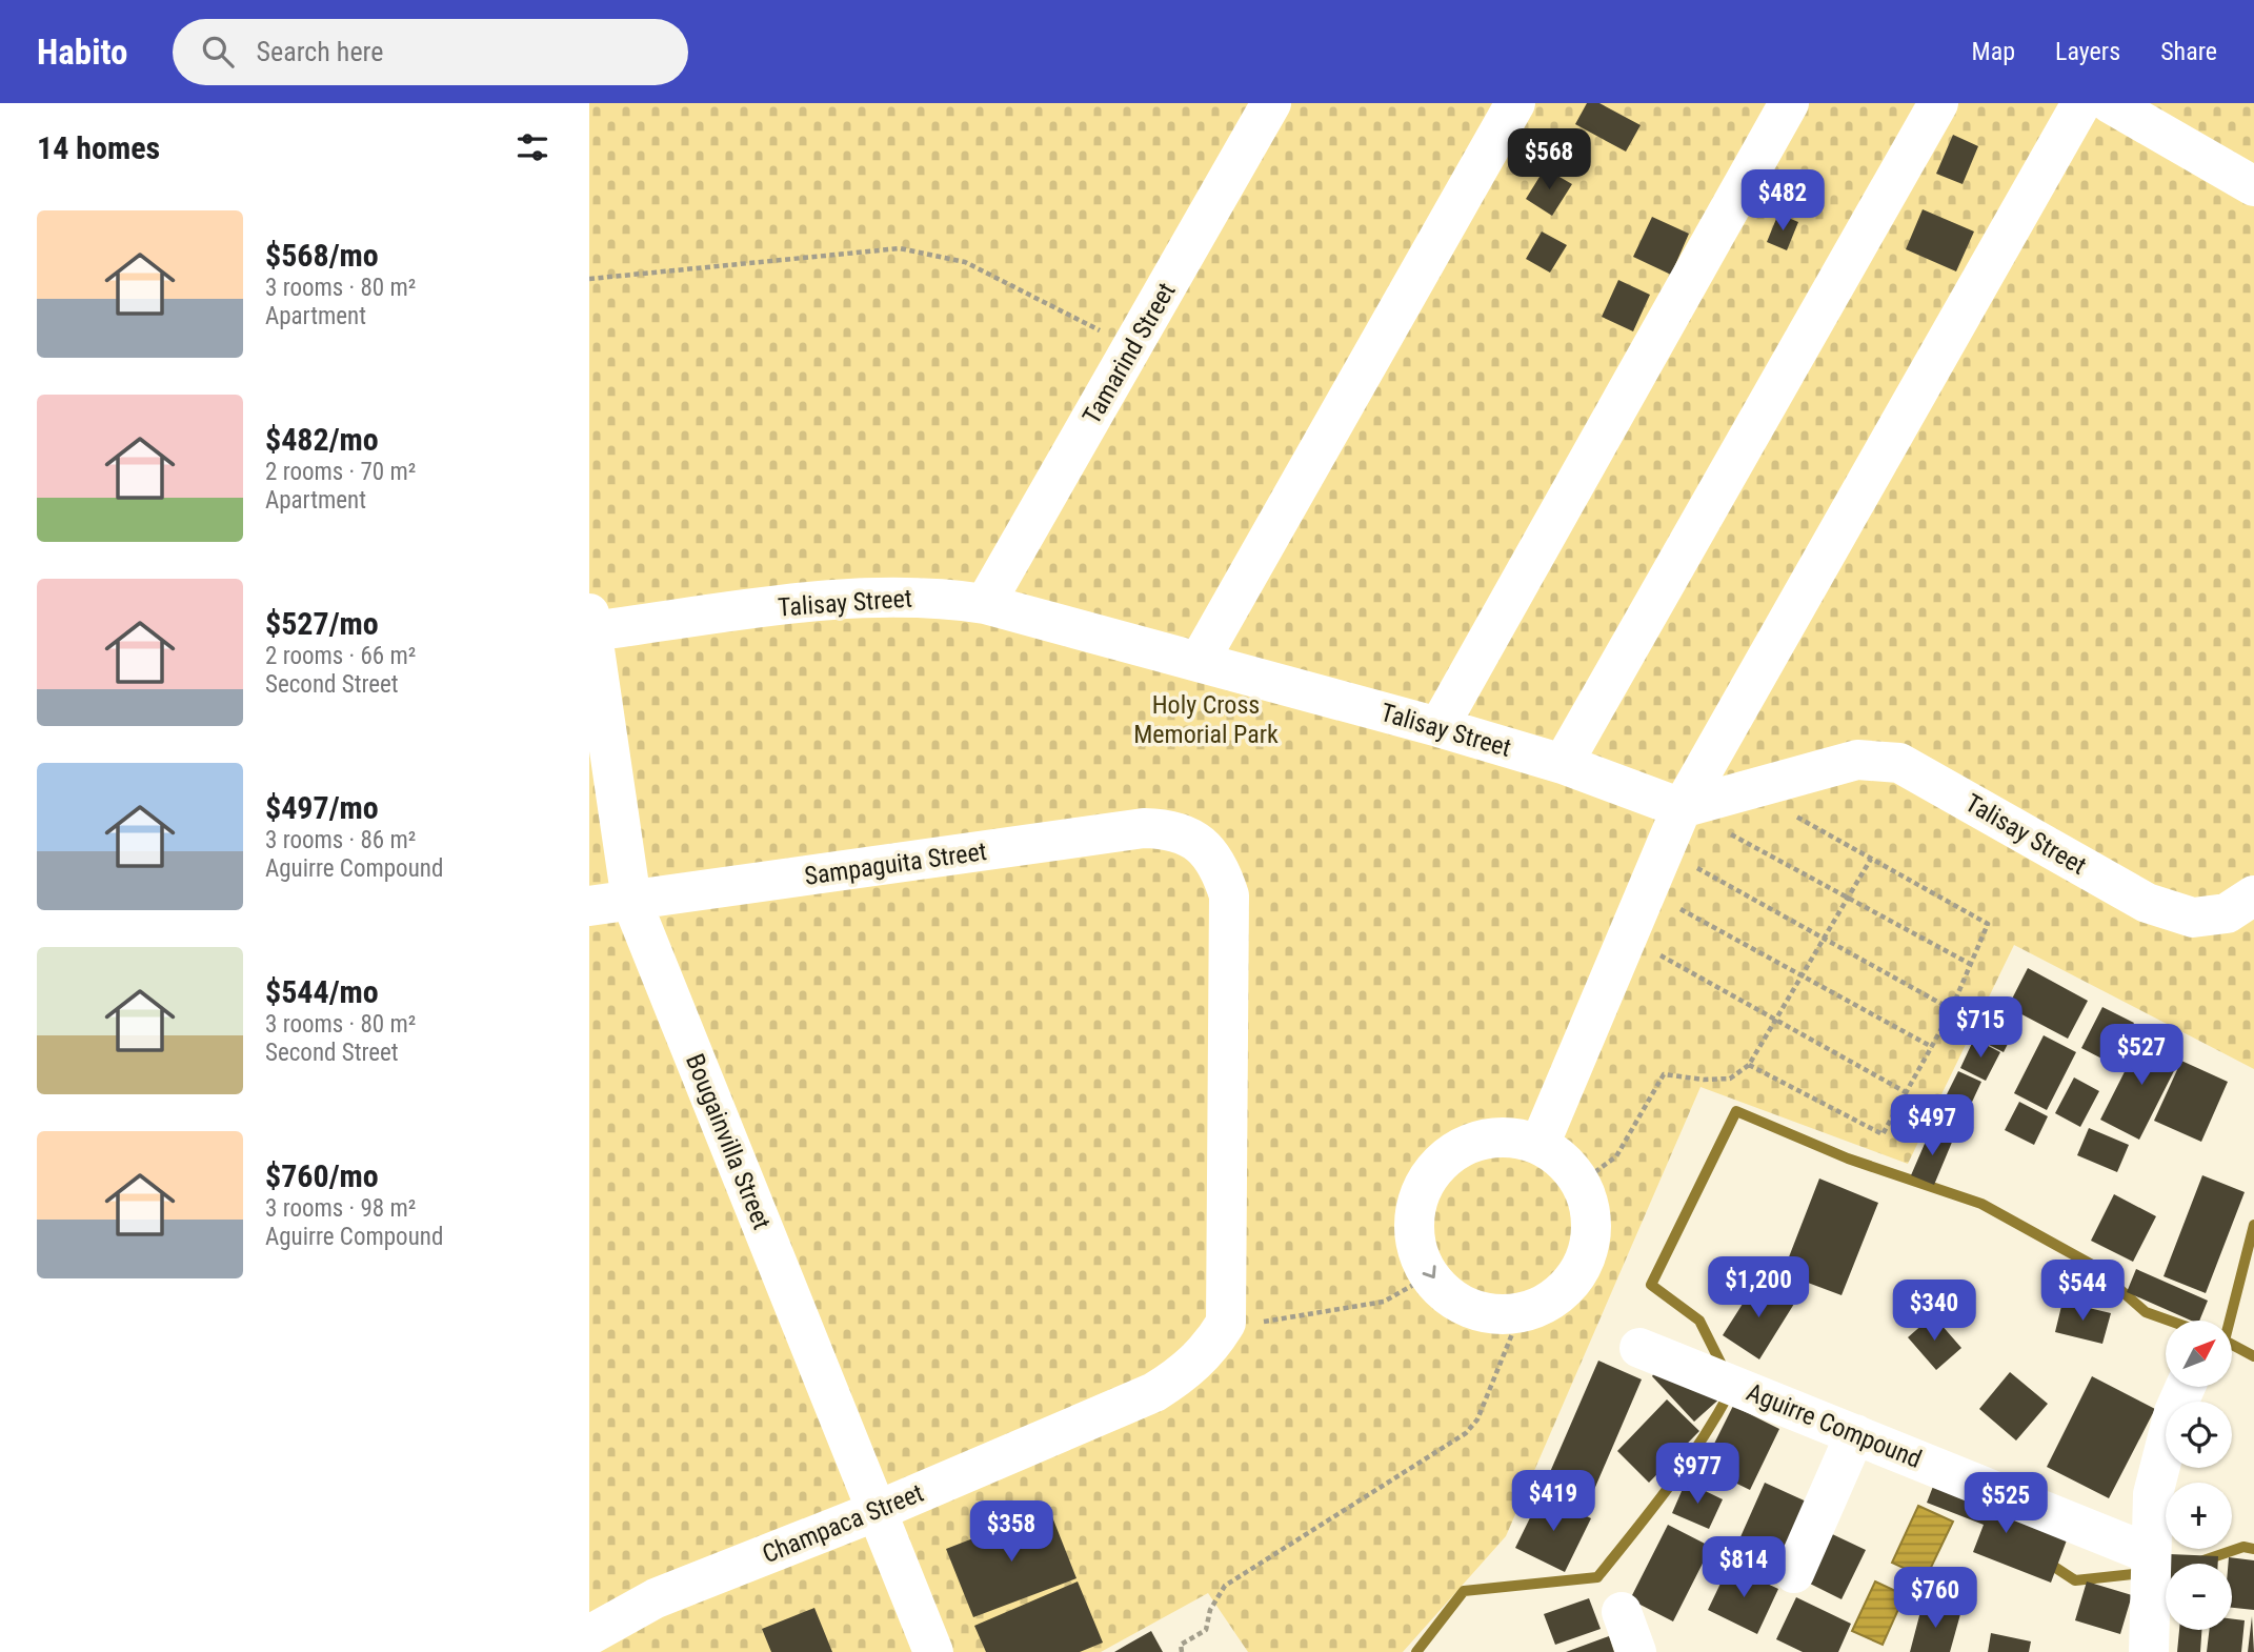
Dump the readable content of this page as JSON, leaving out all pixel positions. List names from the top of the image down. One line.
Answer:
{"streets":{"street":["Tamarind Street","Talisay Street","Sampaguita Street","Bougainvilla Street","Aguirre Compound","Champaca Street"]},"crossings":[["Tamarind Street","Talisay Street"],["Talisay Street","Bougainvilla Street"],["Sampaguita Street","Bougainvilla Street"],["Sampaguita Street","Champaca Street"],["Bougainvilla Street","Champaca Street"]],"parks":["Holy Cross Memorial Park"],"north":"top right","page":{"header":"Habito","search":"Search here","nav":["Map","Layers","Share"],"heading":"14 homes","price":["$568","$482","$715","$527","$497","$1,200","$544","$340","$977","$419","$525","$358","$814","$760"],"list":[{"name":"$568/mo","note":"3 rooms · 80 m² · Apartment"},{"name":"$482/mo","note":"2 rooms · 70 m² · Apartment"},{"name":"$527/mo","note":"2 rooms · 66 m² · Second Street"},{"name":"$497/mo","note":"3 rooms · 86 m² · Aguirre Compound"},{"name":"$544/mo","note":"3 rooms · 80 m² · Second Street"},{"name":"$760/mo","note":"3 rooms · 98 m² · Aguirre Compound"}],"map_buttons":["+","−"]}}
